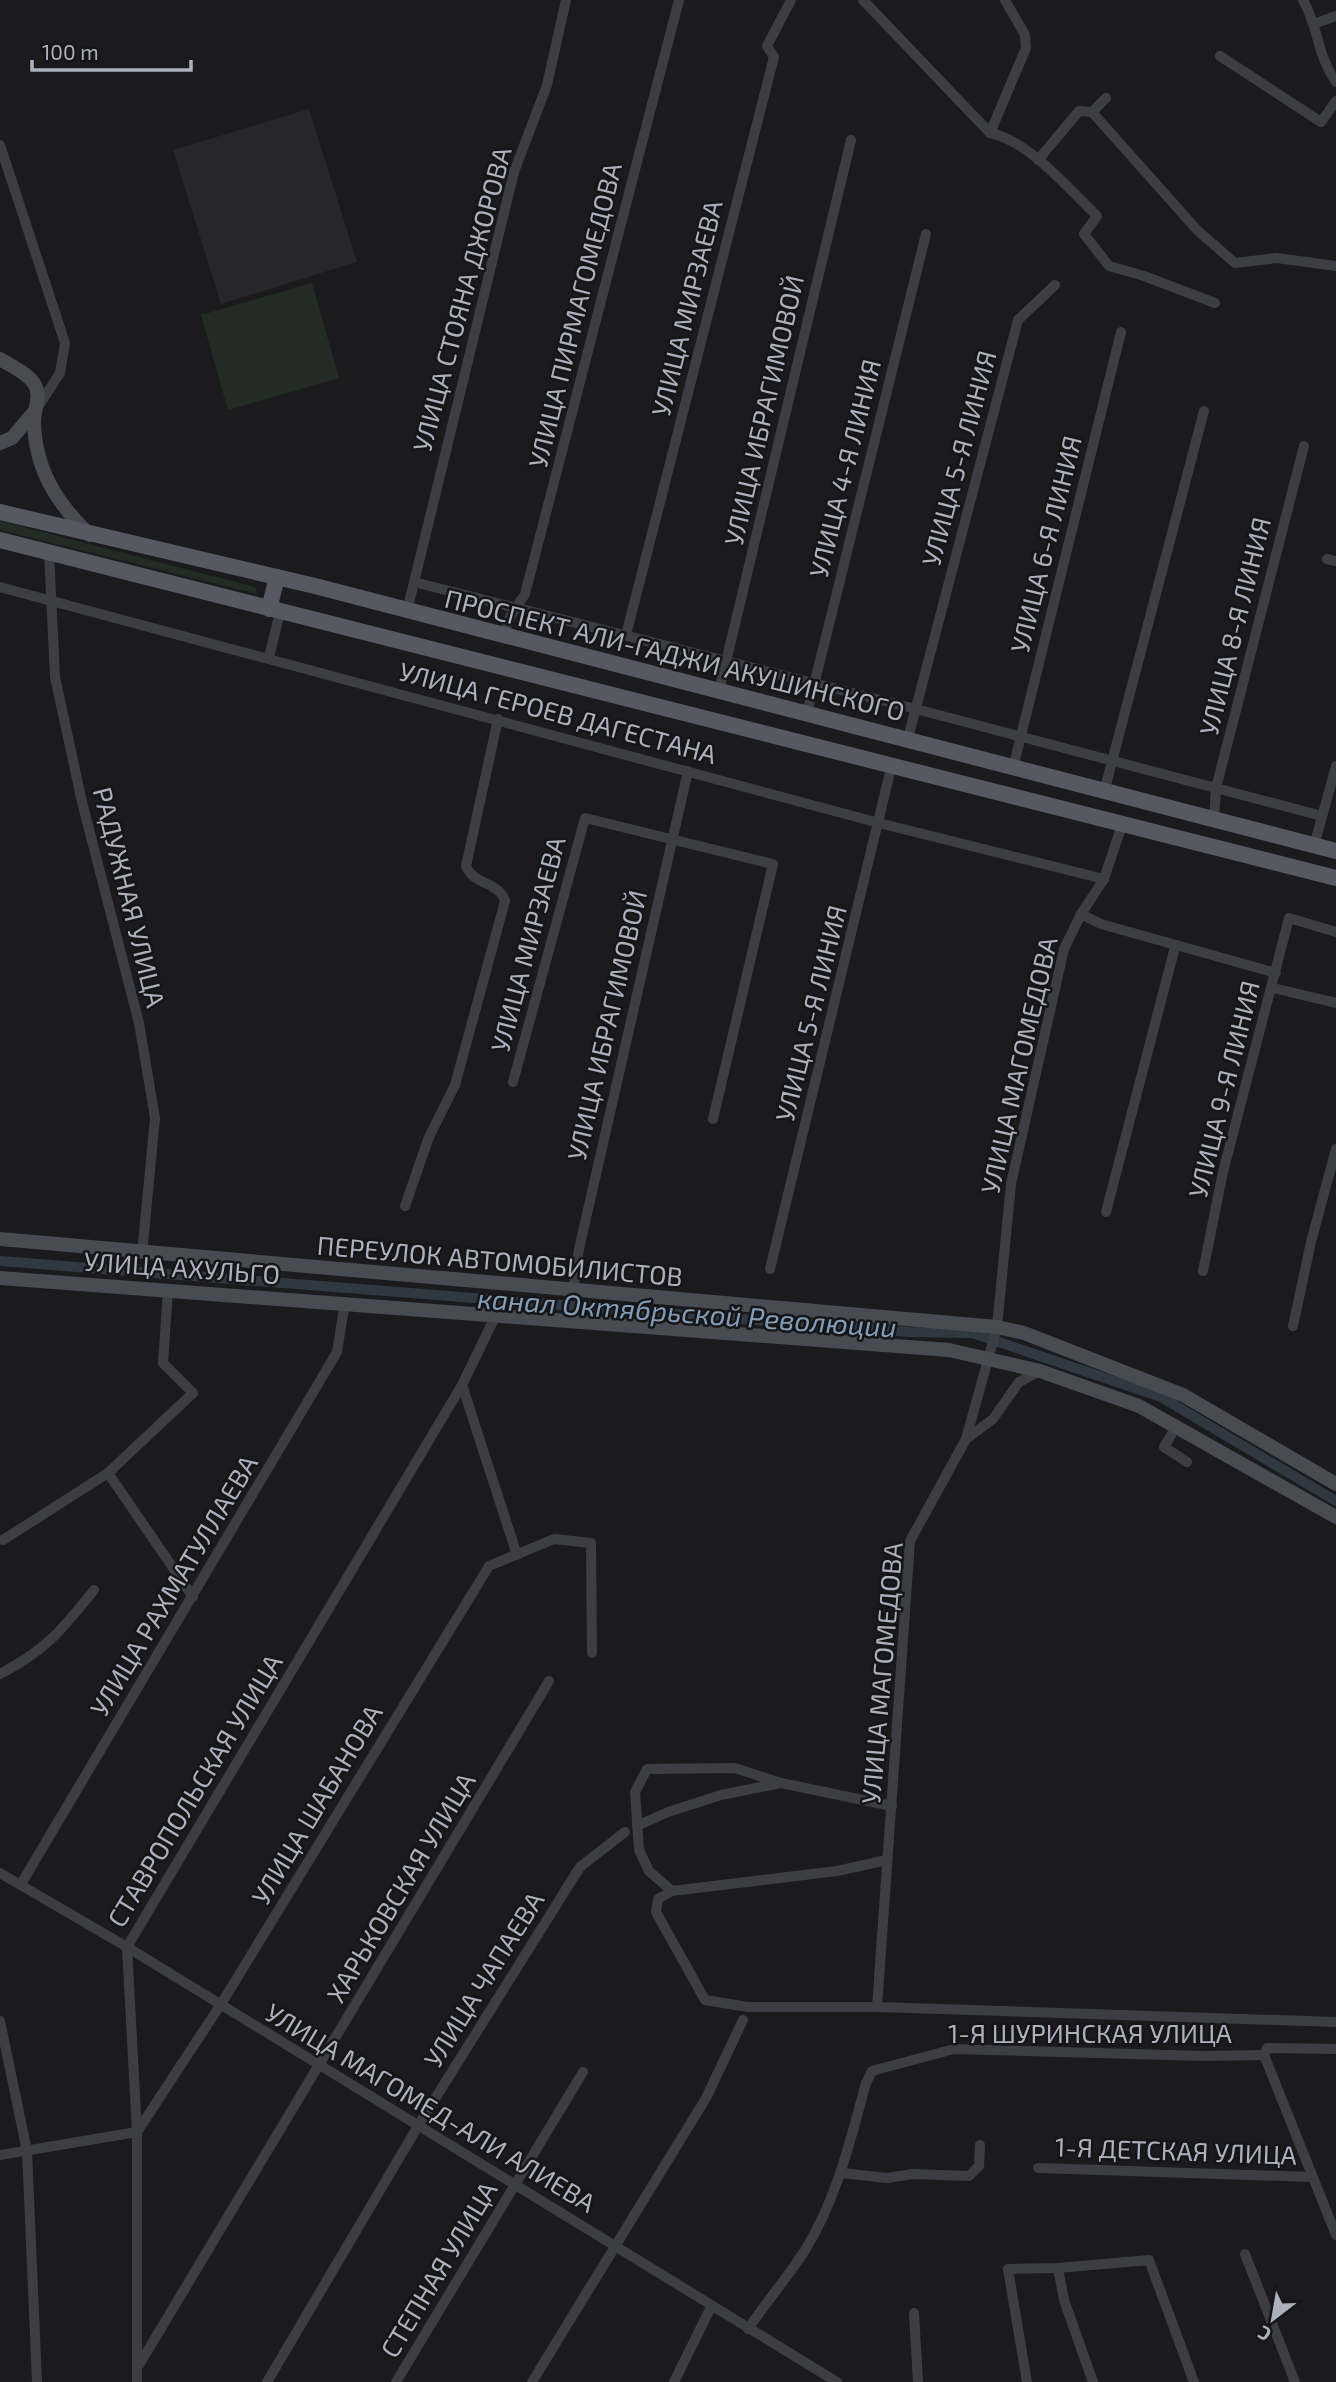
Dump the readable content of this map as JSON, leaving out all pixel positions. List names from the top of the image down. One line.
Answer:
{"streets":{"main road":["ПРОСПЕКТ АЛИ-ГАДЖИ АКУШИНСКОГО","ПЕРЕУЛОК АВТОМОБИЛИСТОВ","УЛИЦА АХУЛЬГО"],"street":["УЛИЦА СТОЯНА ДЖОРОВА","УЛИЦА МИРЗАЕВА","УЛИЦА ПИРМАГОМЕДОВА","УЛИЦА ИБРАГИМОВОЙ","УЛИЦА 5-Я ЛИНИЯ","УЛИЦА 4-Я ЛИНИЯ","УЛИЦА 6-Я ЛИНИЯ","УЛИЦА 8-Я ЛИНИЯ","УЛИЦА ГЕРОЕВ ДАГЕСТАНА","РАДУЖНАЯ УЛИЦА","УЛИЦА МАГОМЕДОВА","УЛИЦА 9-Я ЛИНИЯ","УЛИЦА РАХМАТУЛЛАЕВА","СТАВРОПОЛЬСКАЯ УЛИЦА","УЛИЦА ШАБАНОВА","ХАРЬКОВСКАЯ УЛИЦА","УЛИЦА ЧАПАЕВА","1-Я ШУРИНСКАЯ УЛИЦА","УЛИЦА МАГОМЕД-АЛИ АЛИЕВА","1-Я ДЕТСКАЯ УЛИЦА","СТЕПНАЯ УЛИЦА"]},"crossings":[["УЛИЦА СТОЯНА ДЖОРОВА","ПРОСПЕКТ АЛИ-ГАДЖИ АКУШИНСКОГО"],["УЛИЦА МИРЗАЕВА","УЛИЦА ИБРАГИМОВОЙ"],["УЛИЦА ПИРМАГОМЕДОВА","ПРОСПЕКТ АЛИ-ГАДЖИ АКУШИНСКОГО"],["УЛИЦА ИБРАГИМОВОЙ","ПРОСПЕКТ АЛИ-ГАДЖИ АКУШИНСКОГО"],["УЛИЦА ИБРАГИМОВОЙ","УЛИЦА ГЕРОЕВ ДАГЕСТАНА"],["УЛИЦА ИБРАГИМОВОЙ","ПЕРЕУЛОК АВТОМОБИЛИСТОВ"],["УЛИЦА 5-Я ЛИНИЯ","ПРОСПЕКТ АЛИ-ГАДЖИ АКУШИНСКОГО"],["УЛИЦА 5-Я ЛИНИЯ","УЛИЦА ГЕРОЕВ ДАГЕСТАНА"],["УЛИЦА 4-Я ЛИНИЯ","ПРОСПЕКТ АЛИ-ГАДЖИ АКУШИНСКОГО"],["УЛИЦА 6-Я ЛИНИЯ","ПРОСПЕКТ АЛИ-ГАДЖИ АКУШИНСКОГО"],["УЛИЦА 8-Я ЛИНИЯ","ПРОСПЕКТ АЛИ-ГАДЖИ АКУШИНСКОГО"],["ПРОСПЕКТ АЛИ-ГАДЖИ АКУШИНСКОГО","РАДУЖНАЯ УЛИЦА"],["ПРОСПЕКТ АЛИ-ГАДЖИ АКУШИНСКОГО","УЛИЦА МАГОМЕДОВА"],["УЛИЦА ГЕРОЕВ ДАГЕСТАНА","РАДУЖНАЯ УЛИЦА"],["УЛИЦА ГЕРОЕВ ДАГЕСТАНА","УЛИЦА МАГОМЕДОВА"],["РАДУЖНАЯ УЛИЦА","ПЕРЕУЛОК АВТОМОБИЛИСТОВ"],["УЛИЦА МАГОМЕДОВА","ПЕРЕУЛОК АВТОМОБИЛИСТОВ"],["УЛИЦА МАГОМЕДОВА","УЛИЦА АХУЛЬГО"],["УЛИЦА АХУЛЬГО","УЛИЦА РАХМАТУЛЛАЕВА"],["УЛИЦА АХУЛЬГО","СТАВРОПОЛЬСКАЯ УЛИЦА"],["УЛИЦА РАХМАТУЛЛАЕВА","УЛИЦА МАГОМЕД-АЛИ АЛИЕВА"],["СТАВРОПОЛЬСКАЯ УЛИЦА","УЛИЦА ШАБАНОВА"],["СТАВРОПОЛЬСКАЯ УЛИЦА","ХАРЬКОВСКАЯ УЛИЦА"],["СТАВРОПОЛЬСКАЯ УЛИЦА","УЛИЦА МАГОМЕД-АЛИ АЛИЕВА"],["УЛИЦА ШАБАНОВА","УЛИЦА МАГОМЕД-АЛИ АЛИЕВА"],["ХАРЬКОВСКАЯ УЛИЦА","УЛИЦА МАГОМЕД-АЛИ АЛИЕВА"],["УЛИЦА ЧАПАЕВА","УЛИЦА МАГОМЕД-АЛИ АЛИЕВА"],["1-Я ШУРИНСКАЯ УЛИЦА","УЛИЦА МАГОМЕД-АЛИ АЛИЕВА"],["УЛИЦА МАГОМЕД-АЛИ АЛИЕВА","СТЕПНАЯ УЛИЦА"]],"water":["канал Октябрьской Революции"],"scale_bar":"100 m","north":"bottom left"}
